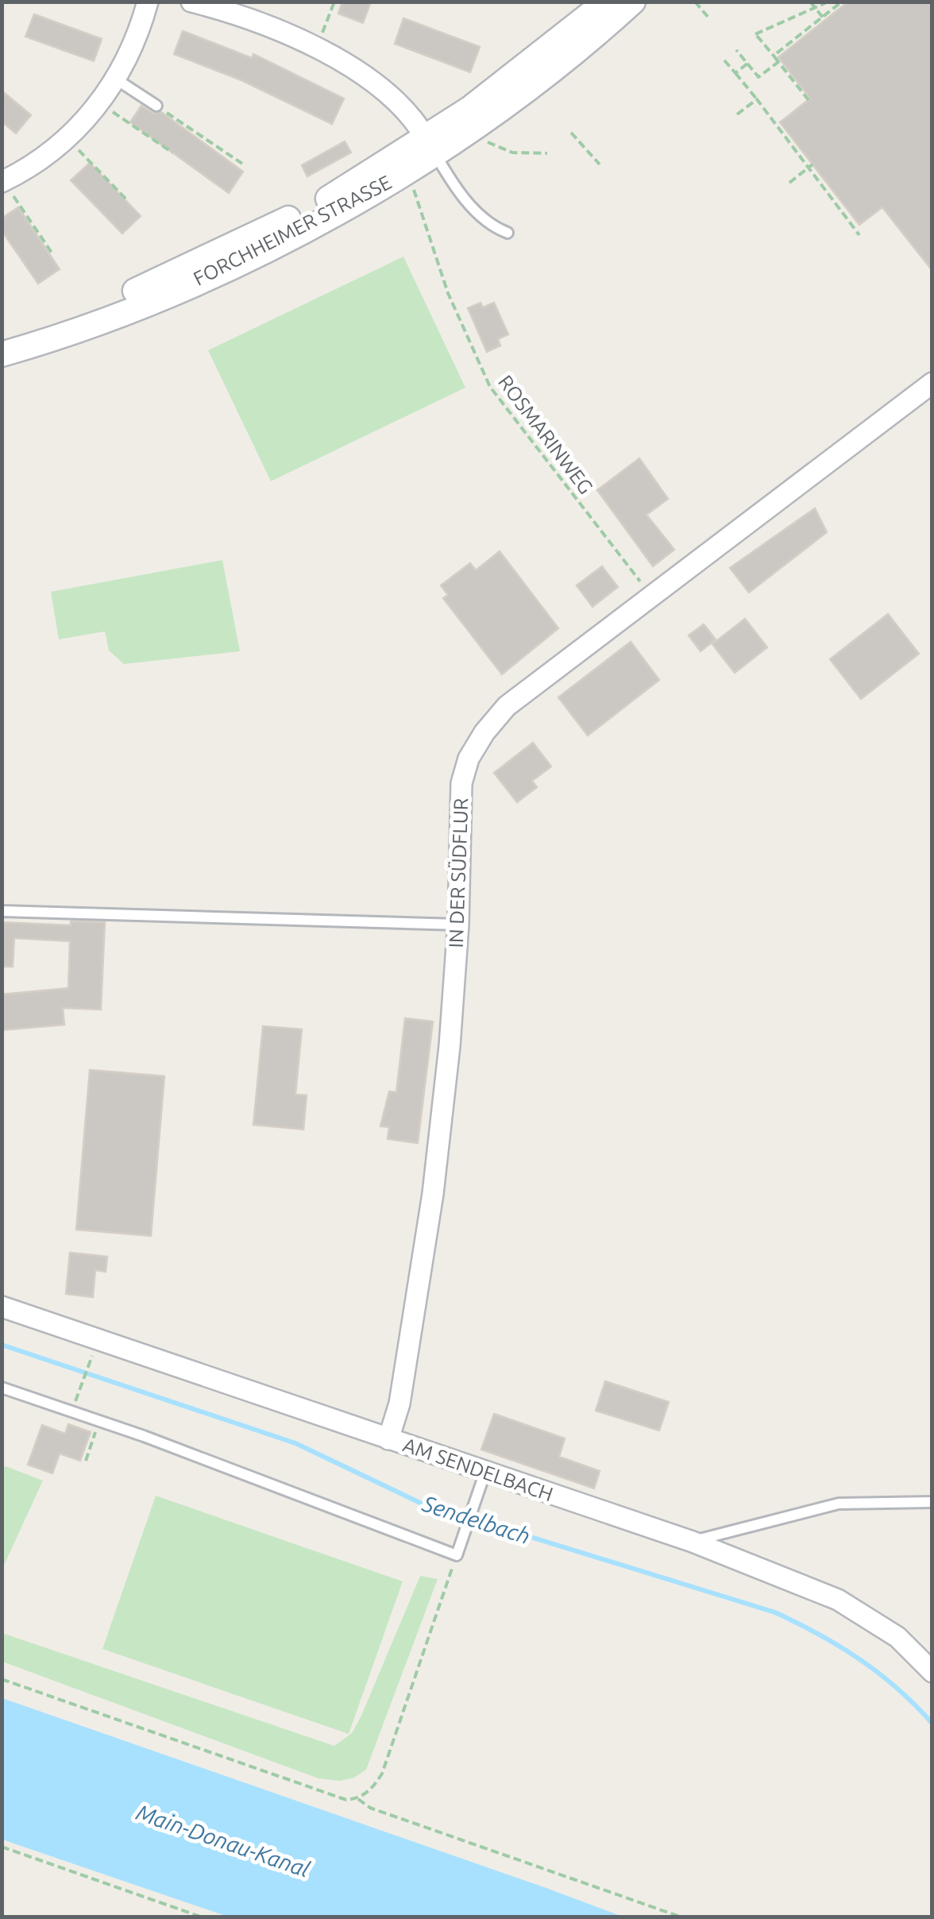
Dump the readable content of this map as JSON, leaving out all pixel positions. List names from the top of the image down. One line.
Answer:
{"streets":{"street":["FORCHHEIMER STRASSE","IN DER SÜDFLUR","AM SENDELBACH"],"path":["ROSMARINWEG"]},"crossings":[["ROSMARINWEG","IN DER SÜDFLUR"],["IN DER SÜDFLUR","AM SENDELBACH"]],"water":["Sendelbach","Main-Donau-Kanal"]}
